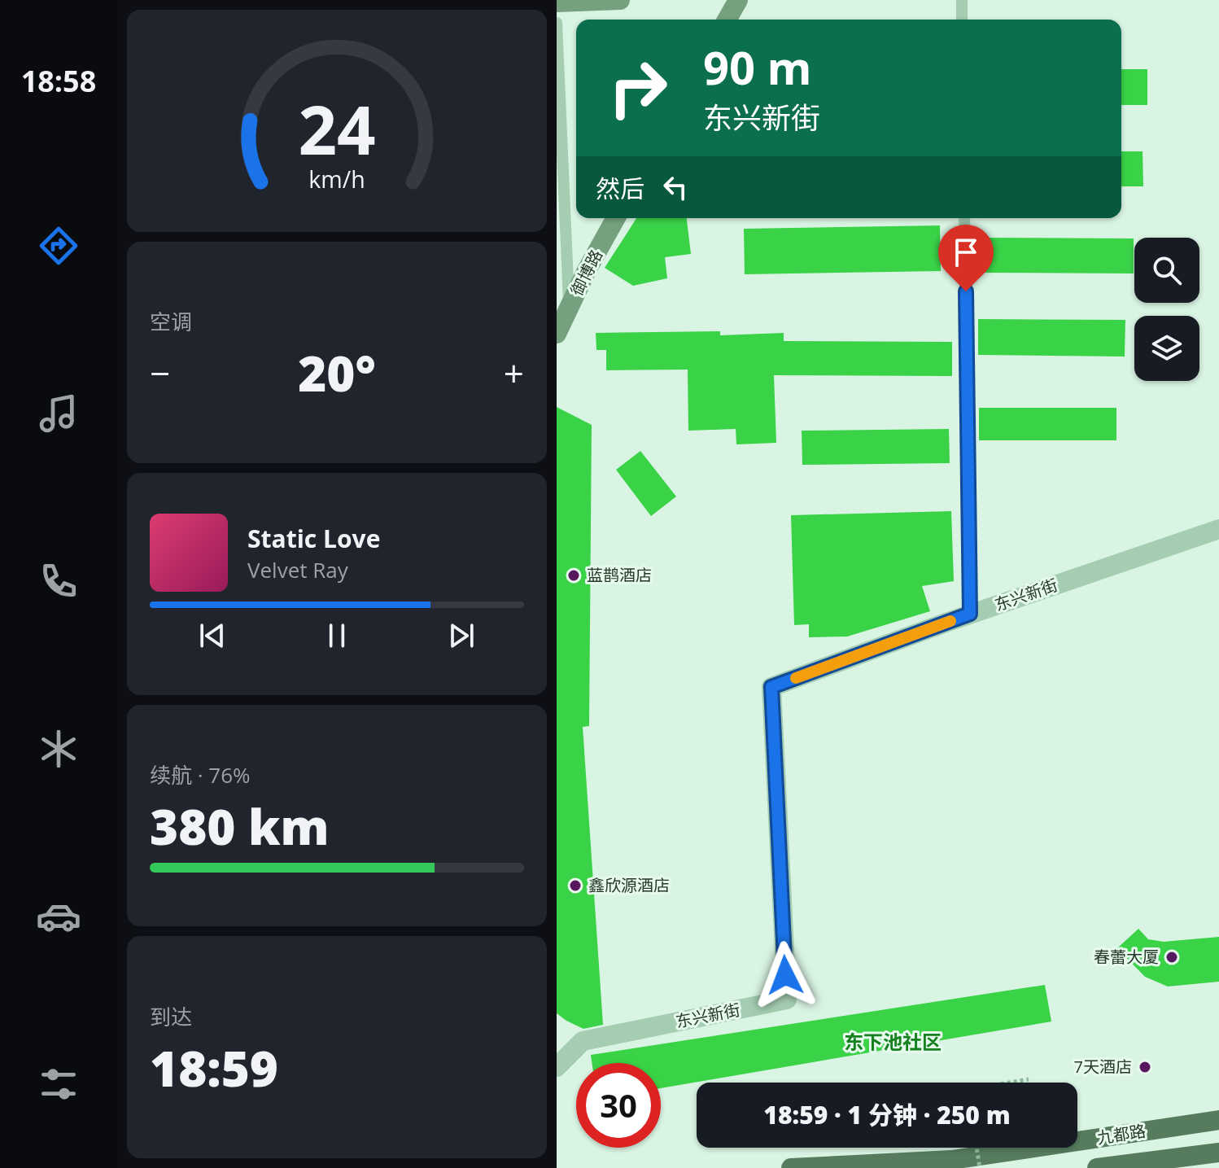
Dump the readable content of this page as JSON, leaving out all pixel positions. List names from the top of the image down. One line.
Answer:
{"streets":{"main road":["九都路"],"street":["御博路","东兴新街"]},"districts":["东下池社区"],"places":["蓝鹊酒店","鑫欣源酒店","春蕾大厦","7天酒店"],"page":{"tabs":"18:58","turn":["90 m","东兴新街"],"then":"然后","tile":["空调",["续航 · 76%","380 km"],["到达","18:59"]],"heat":["−","20°","+"],"song":["Static Love","Velvet Ray"],"limit":"30","trip":"18:59 · 1 分钟 · 250 m","gauge":["24","km/h"]}}
